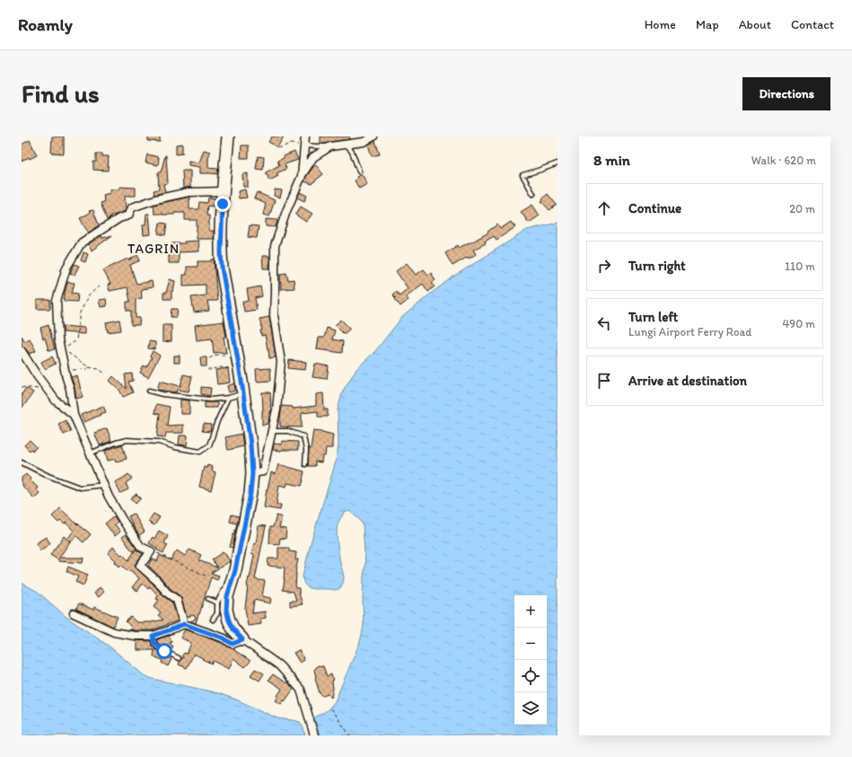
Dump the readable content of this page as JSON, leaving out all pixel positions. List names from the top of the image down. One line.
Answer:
{"districts":["TAGRIN"],"page":{"header":"Roamly","nav":["Home","Map","About","Contact"],"buttons":"Directions","title":"Find us","heading":["8 min","Walk · 620 m"],"list":[["Continue","20 m"],["Turn right","110 m"],["Turn left","Lungi Airport Ferry Road","490 m"],"Arrive at destination"],"map_buttons":["+","−"]}}
